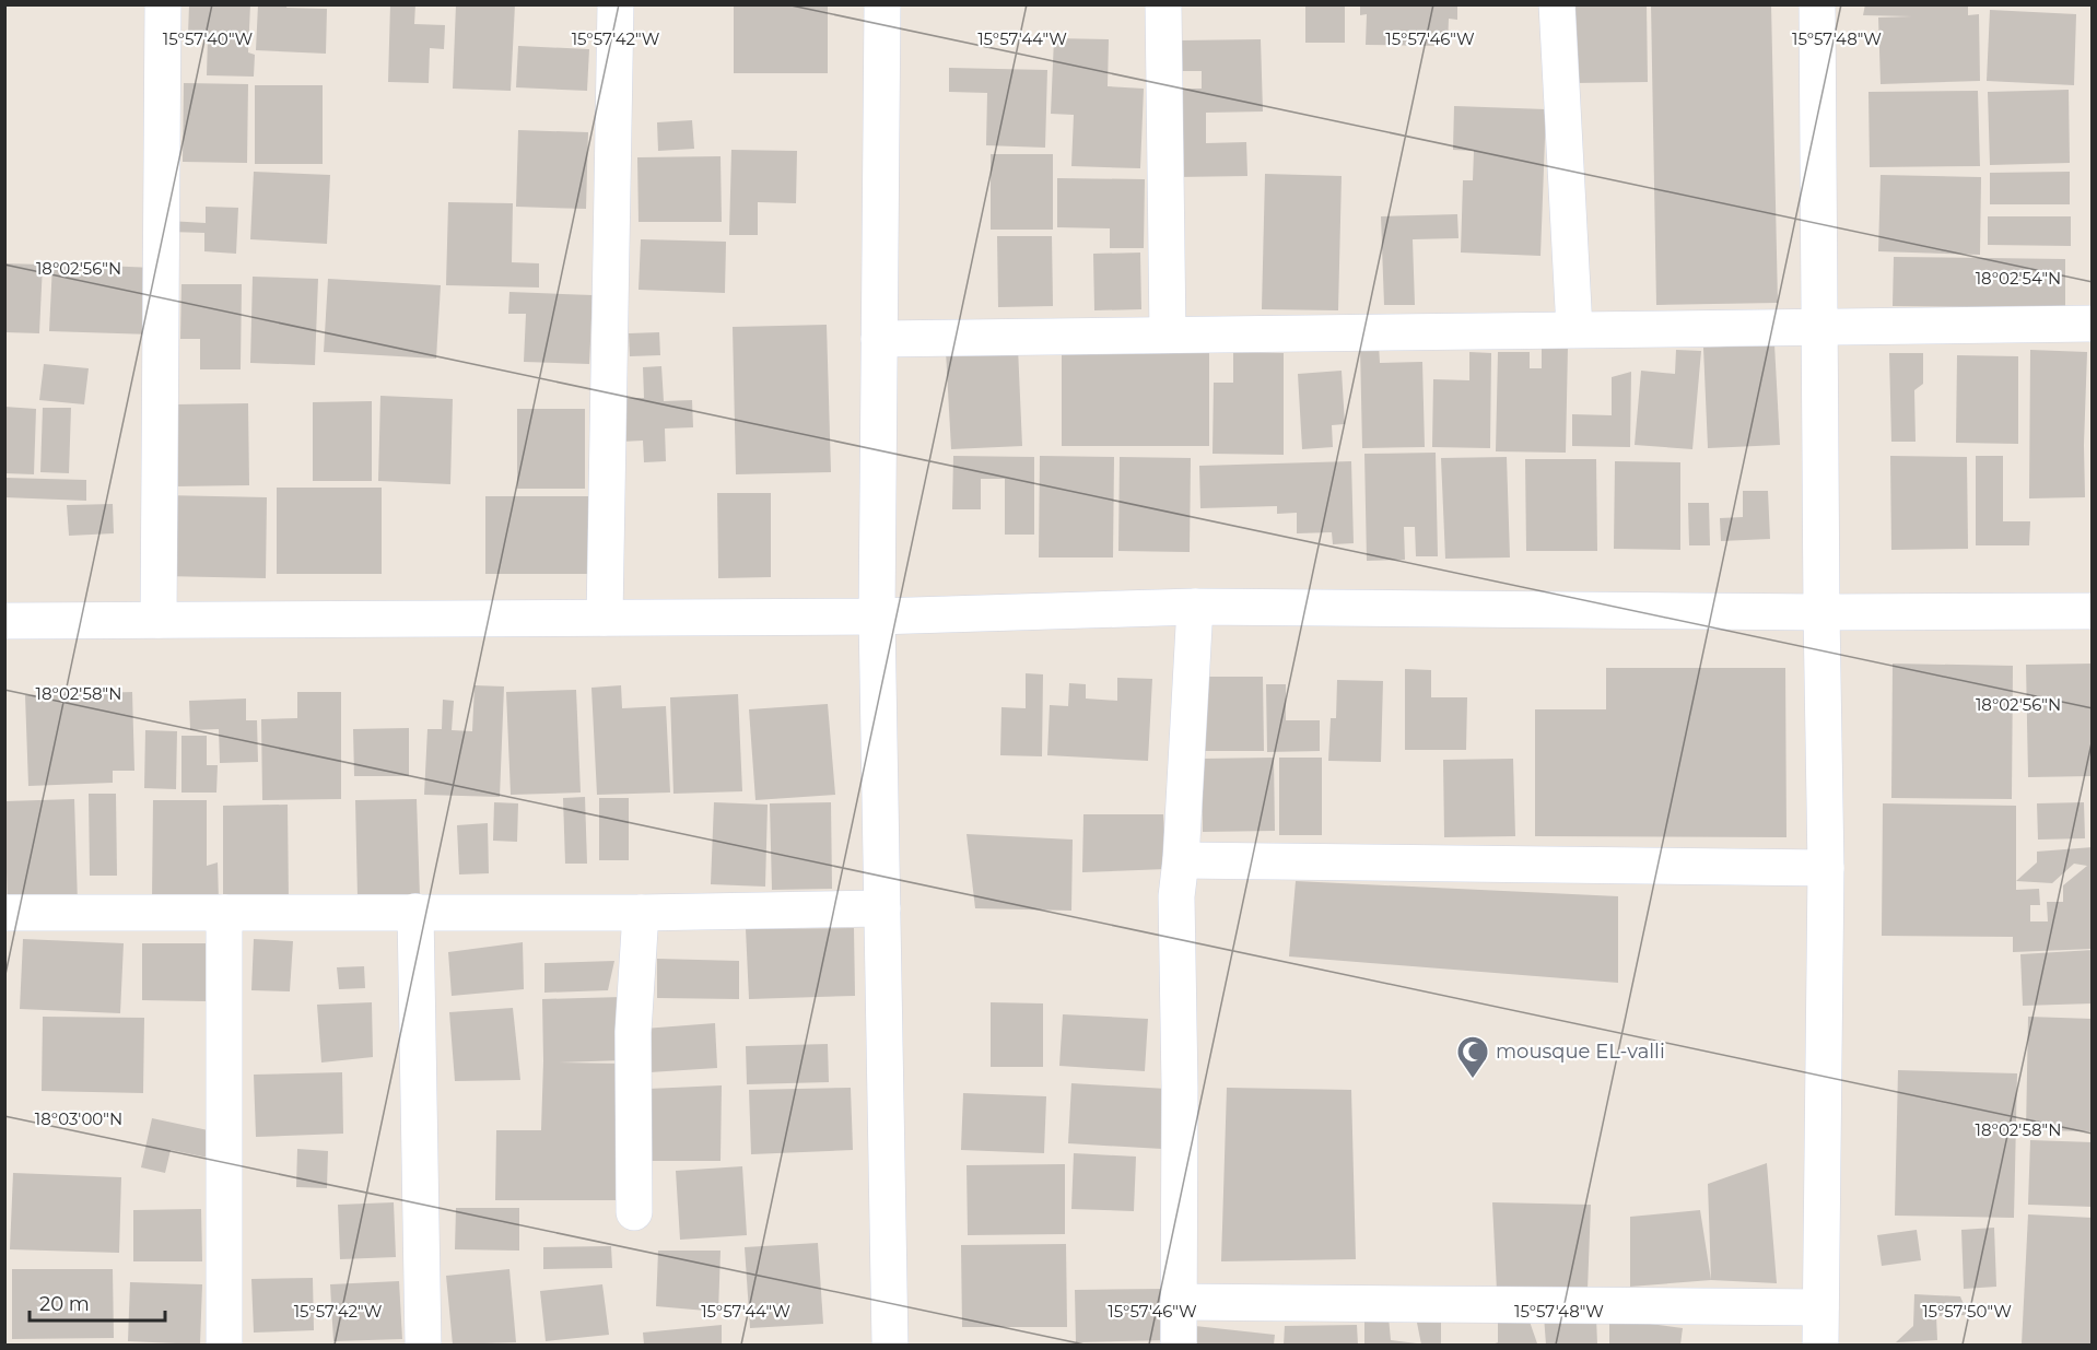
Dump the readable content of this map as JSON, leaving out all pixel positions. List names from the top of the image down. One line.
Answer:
{"places":{"mosque":["mousque EL-valli"]},"scale_bar":"20 m","coordinates":["15°57'40\"W","15°57'42\"W","15°57'44\"W","15°57'46\"W","15°57'48\"W","18°02'56\"N","18°02'54\"N","18°02'58\"N","18°03'00\"N","15°57'50\"W"]}
